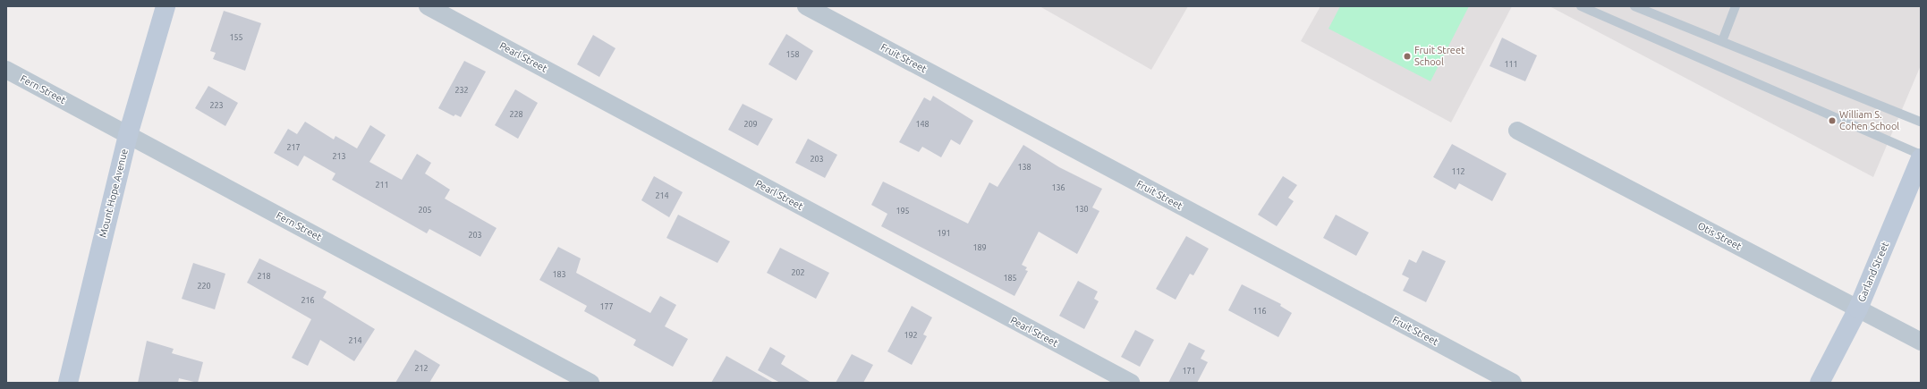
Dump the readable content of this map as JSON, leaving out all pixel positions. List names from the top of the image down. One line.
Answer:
{"streets":{"street":["Pearl Street","Fruit Street","Fern Street","Mount Hope Avenue","Otis Street","Garland Street"]},"crossings":[["Fern Street","Mount Hope Avenue"],["Otis Street","Garland Street"]],"places":["Fruit Street School","William S. Cohen School"],"house_numbers":["155","158","111","232","223","228","209","148","217","213","203","138","112","211","136","214","130","205","195","191","203","189","202","183","218","185","220","216","177","116","192","214","212","171"]}
